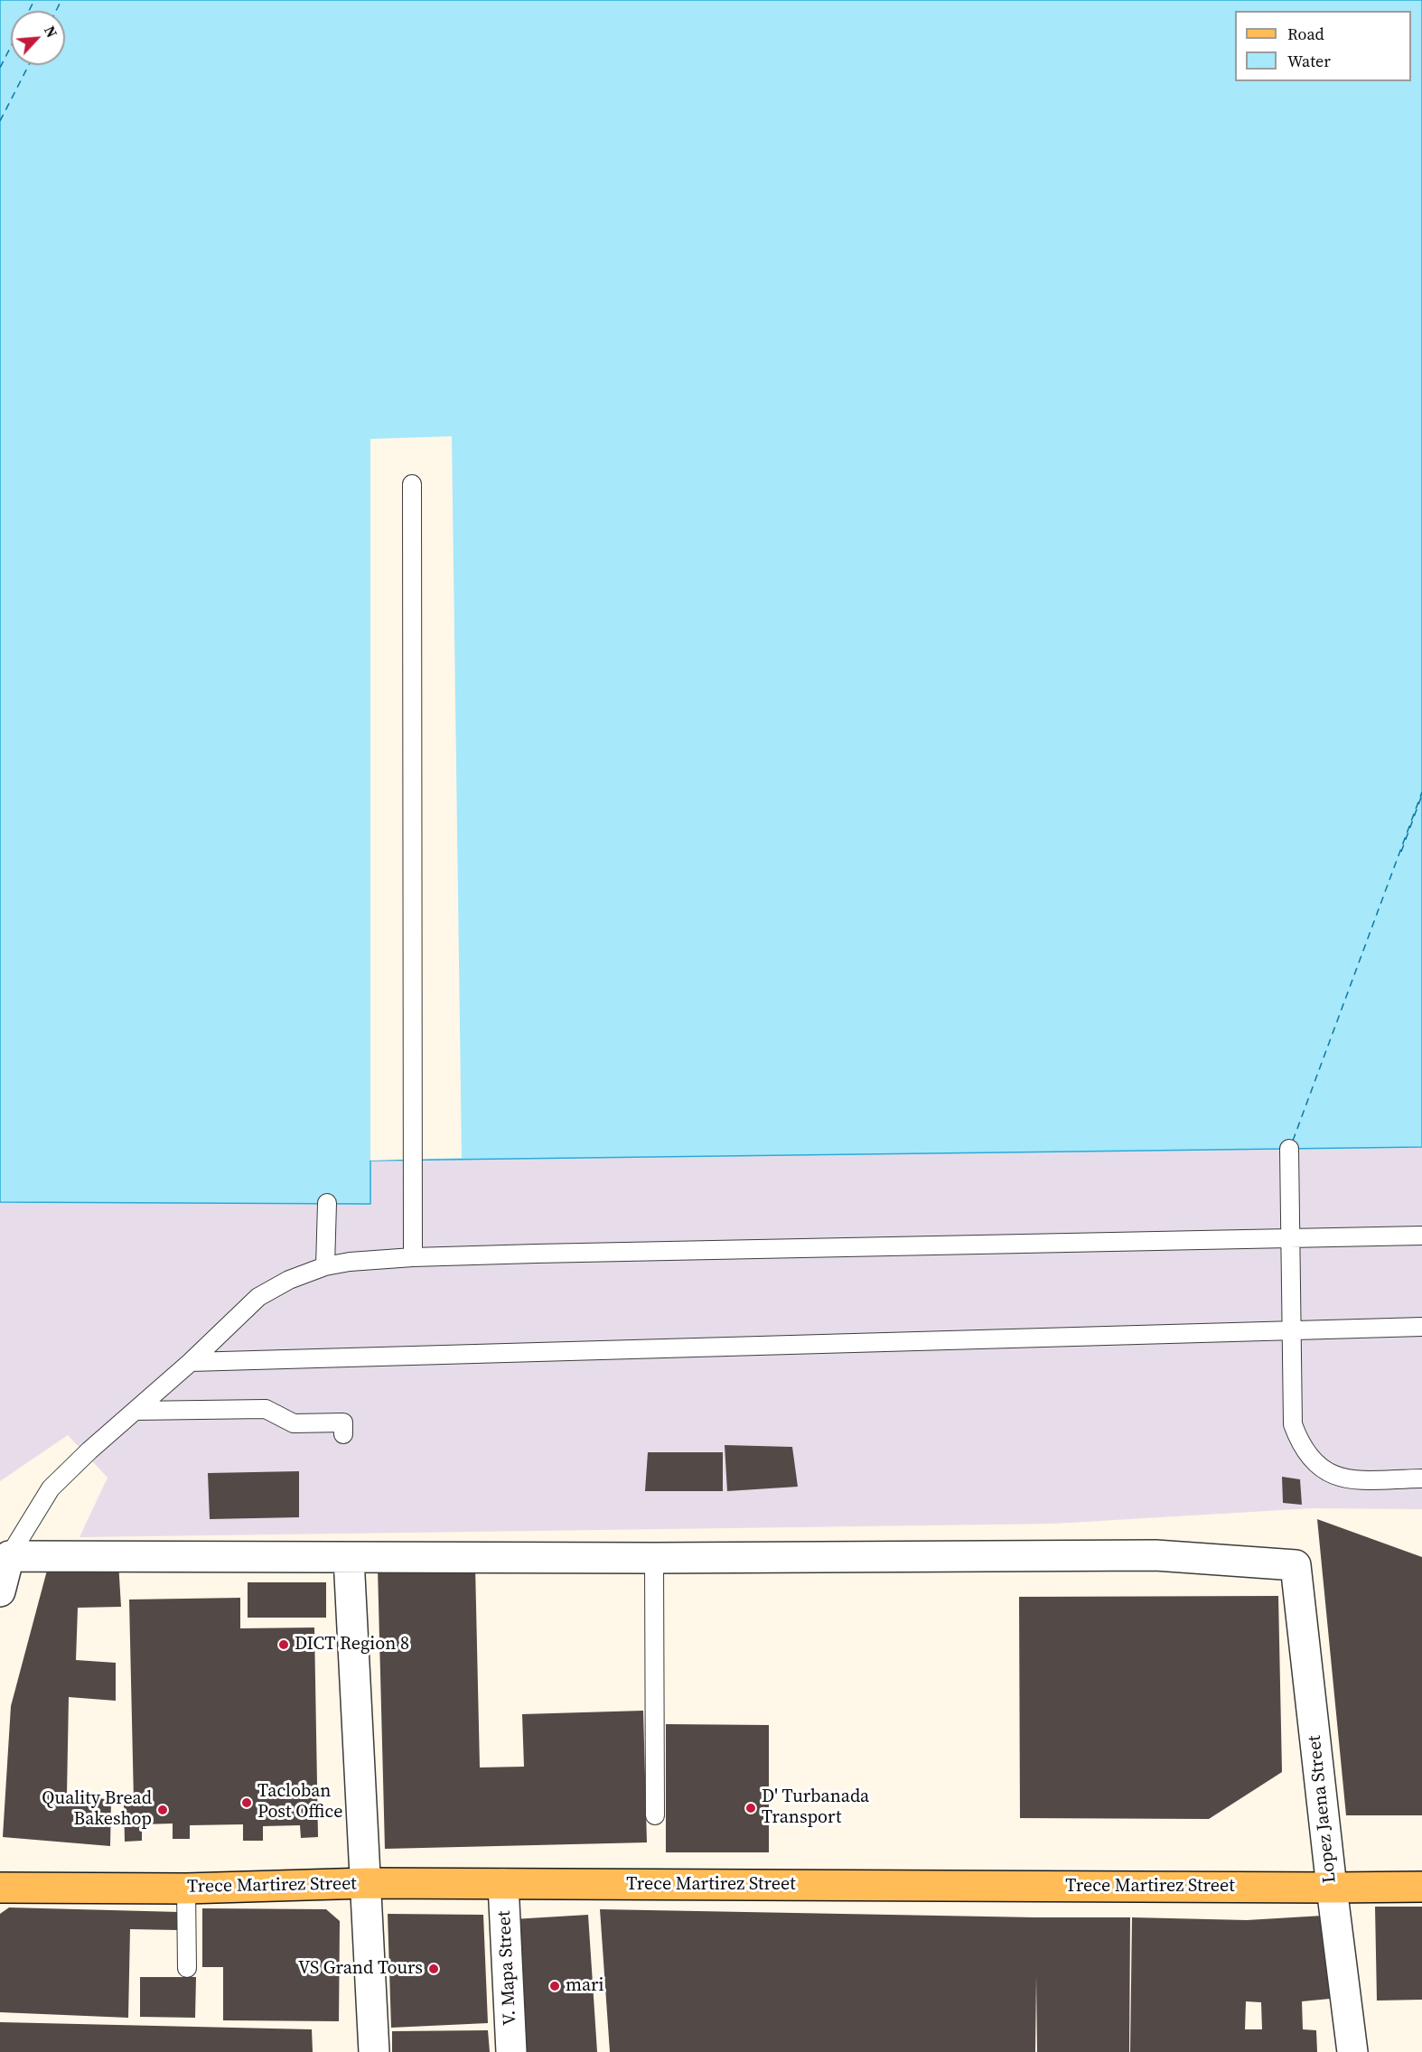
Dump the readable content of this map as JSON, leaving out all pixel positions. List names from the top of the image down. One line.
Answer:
{"streets":{"main road":["Trece Martirez Street"],"street":["Lopez Jaena Street","V. Mapa Street"]},"crossings":[["Lopez Jaena Street","Trece Martirez Street"],["Trece Martirez Street","V. Mapa Street"]],"places":["DICT Region 8","Tacloban Post Office","D' Turbanada Transport","Quality Bread Bakeshop","VS Grand Tours","mari"],"legend":["Road","Water"],"north":"top right"}
